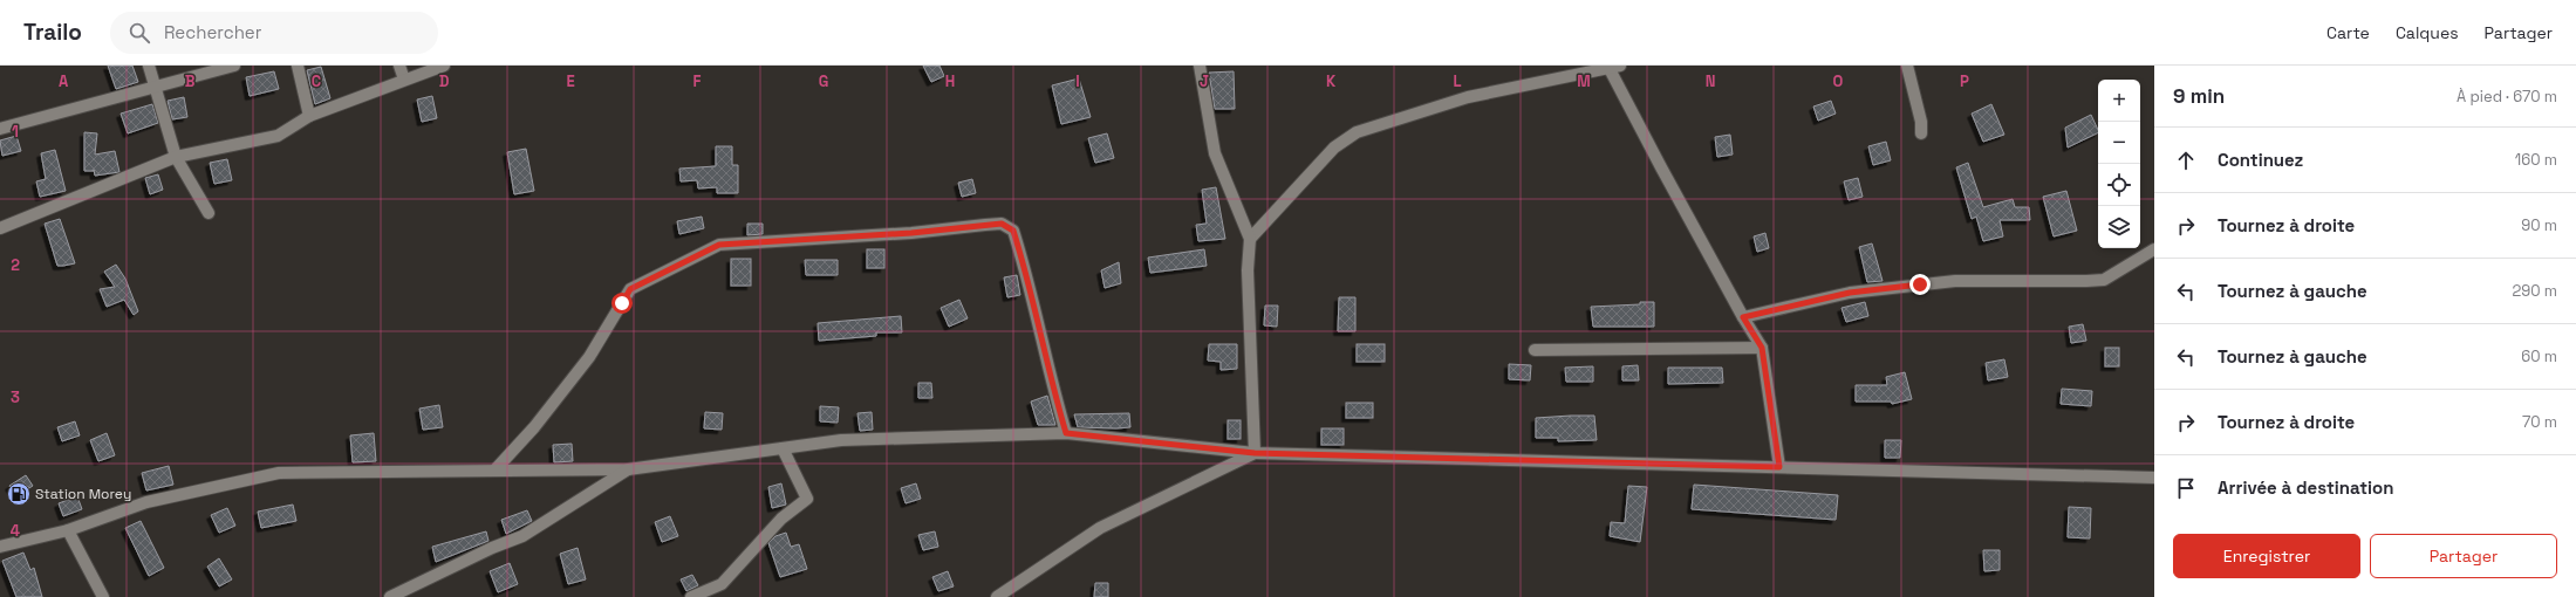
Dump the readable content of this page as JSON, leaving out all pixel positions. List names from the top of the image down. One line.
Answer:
{"places":{"fuel station":["Station Morey"]},"page":{"header":"Trailo","search":"Rechercher","nav":["Carte","Calques","Partager"],"heading":["9 min","À pied · 670 m"],"map_buttons":["+","−"],"list":[["Continuez","160 m"],["Tournez à droite","90 m"],["Tournez à gauche","290 m"],["Tournez à gauche","60 m"],["Tournez à droite","70 m"],"Arrivée à destination"],"buttons":["Enregistrer","Partager"]},"grid":{"columns":["A","B","C","D","E","F","G","H","I","J","K","L","M","N","O","P"],"rows":["1","2","3","4"]}}
